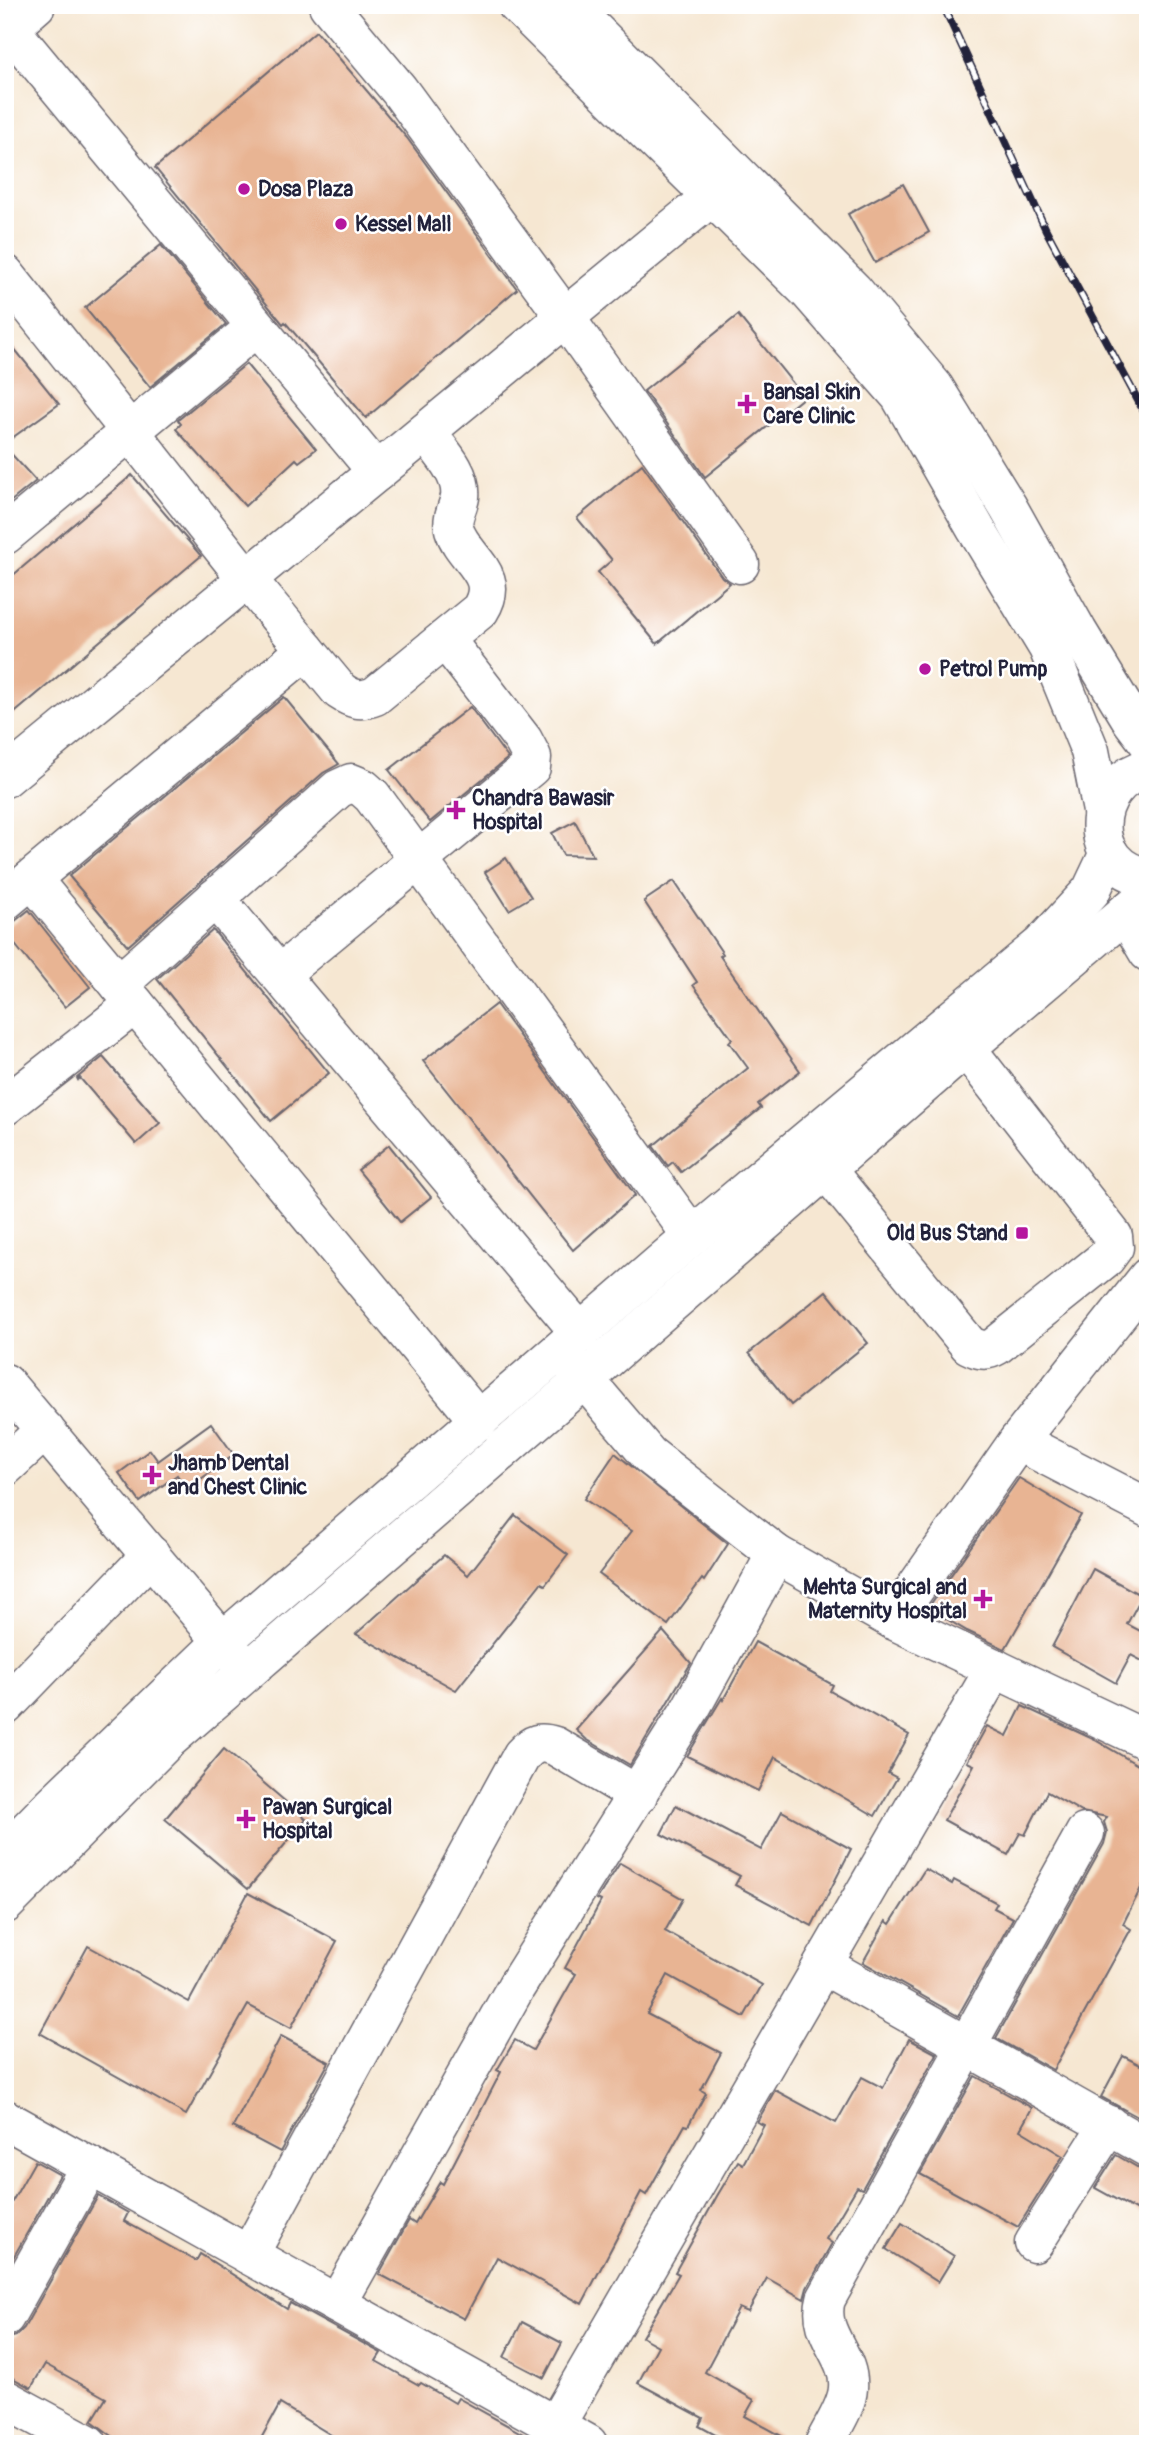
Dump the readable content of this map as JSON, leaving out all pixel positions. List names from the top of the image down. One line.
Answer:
{"places":{"other":["Dosa Plaza","Kessel Mall","Petrol Pump"],"health":["Bansal Skin Care Clinic","Chandra Bawasir Hospital","Jhamb Dental and Chest Clinic","Mehta Surgical and Maternity Hospital","Pawan Surgical Hospital"],"transit":["Old Bus Stand"]}}
